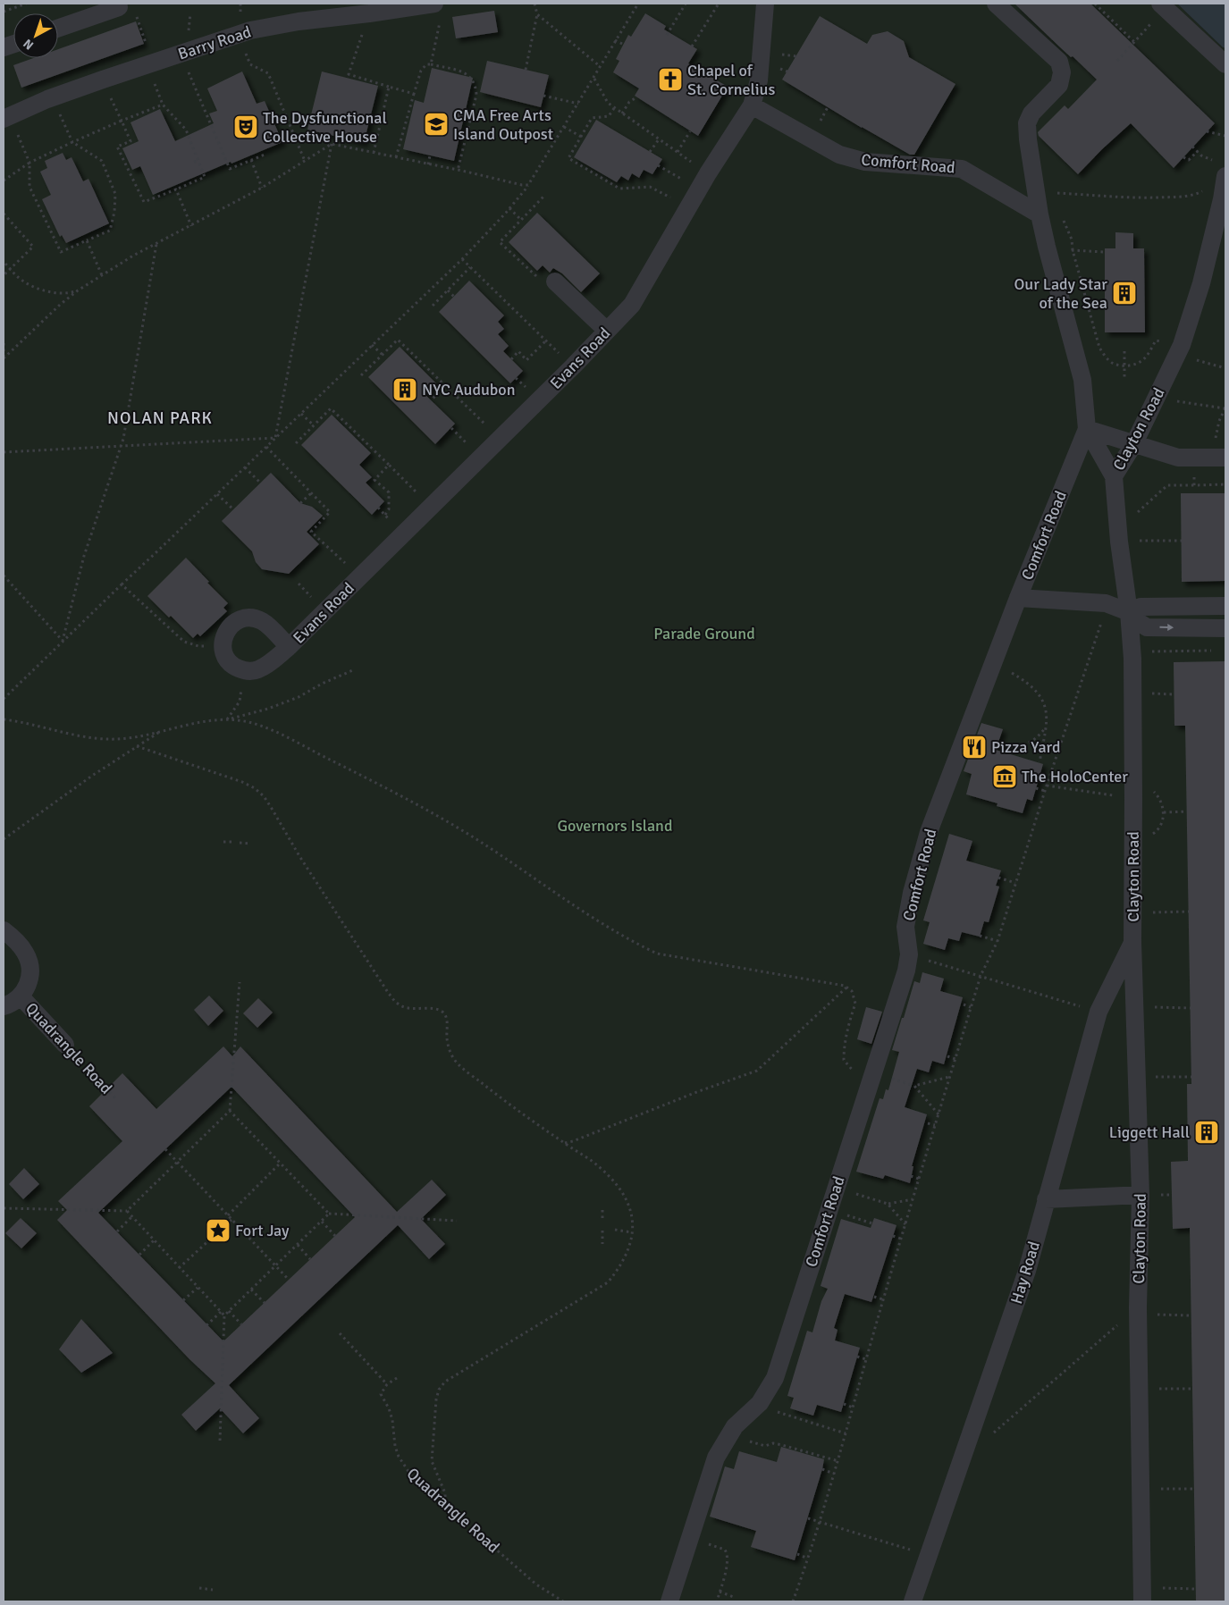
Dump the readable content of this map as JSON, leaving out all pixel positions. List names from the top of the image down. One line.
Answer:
{"streets":{"street":["Barry Road","Comfort Road","Evans Road","Clayton Road","Quadrangle Road","Hay Road"]},"crossings":[["Comfort Road","Evans Road"],["Clayton Road","Hay Road"]],"districts":["NOLAN PARK"],"parks":["Parade Ground","Governors Island"],"places":{"church":["Chapel of St. Cornelius"],"school or university":["CMA Free Arts Island Outpost"],"theatre":["The Dysfunctional Collective House"],"building":["Our Lady Star of the Sea","NYC Audubon","Liggett Hall"],"restaurant":["Pizza Yard"],"museum":["The HoloCenter"],"place":["Fort Jay"]},"north":"bottom left"}
